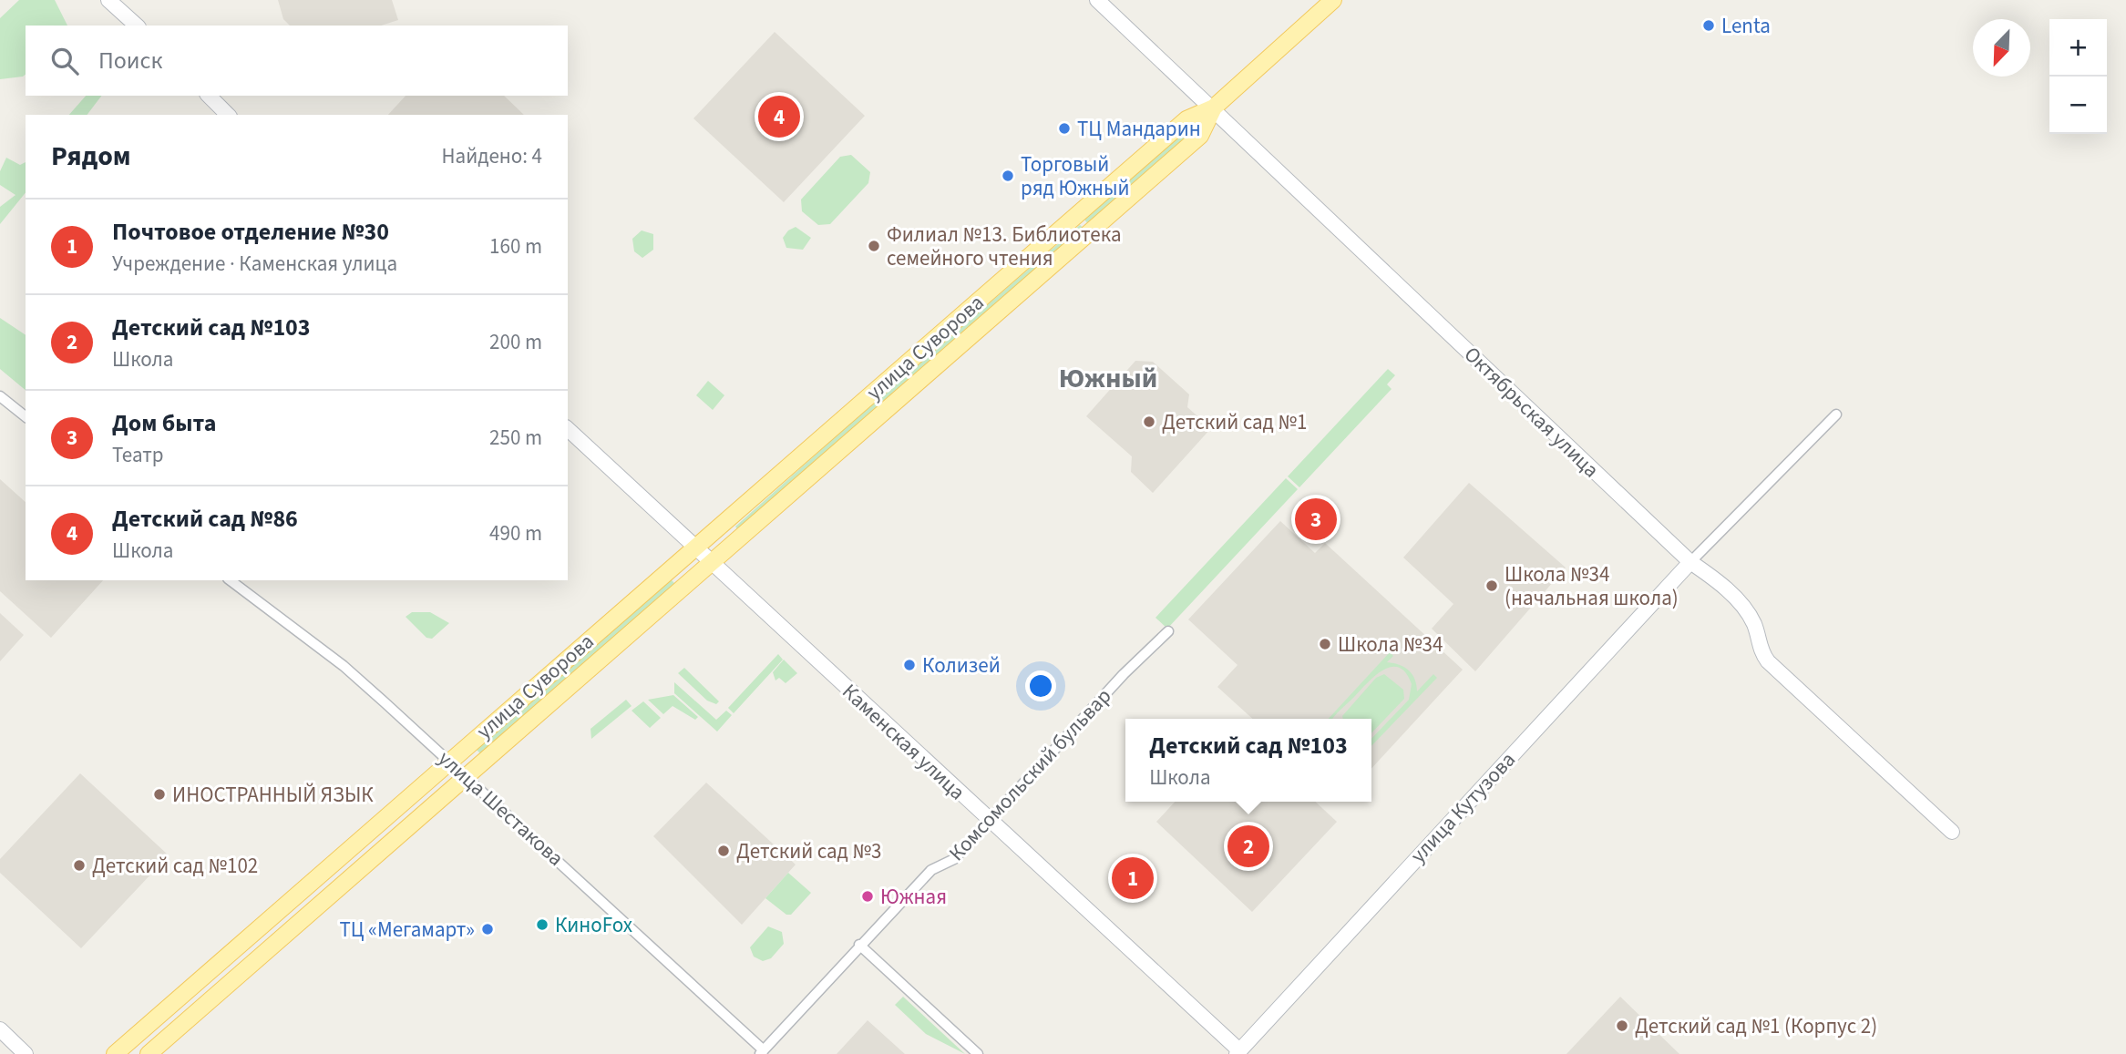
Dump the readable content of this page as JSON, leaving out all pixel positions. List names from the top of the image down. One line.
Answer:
{"streets":{"main road":["улица Суворова"],"street":["Октябрьская улица","Каменская улица","Комсомольский бульвар","улица Кутузова","улица Шестакова"]},"crossings":[["улица Суворова","Октябрьская улица"],["улица Суворова","Каменская улица"],["улица Суворова","улица Шестакова"],["Октябрьская улица","улица Кутузова"],["Каменская улица","Комсомольский бульвар"],["Каменская улица","улица Кутузова"],["Комсомольский бульвар","улица Шестакова"]],"districts":["Южный"],"places":["Lenta","ТЦ Мандарин","Торговый ряд Южный","Филиал №13. Библиотека семейного чтения","Детский сад №1","Школа №34 (начальная школа)","Школа №34","Колизей","ИНОСТРАННЫЙ ЯЗЫК","Детский сад №3","Детский сад №102","Южная","КиноFox","ТЦ «Мегамарт»","Детский сад №1 (Корпус 2)"],"north":"bottom left","page":{"map_buttons":["+","−"],"search":"Поиск","pins":["4","3","2","1"],"heading":["Рядом","Найдено: 4"],"list":[{"mark":"1","name":"Почтовое отделение №30","note":"Учреждение · Каменская улица","value":"160 m"},{"mark":"2","name":"Детский сад №103","note":"Школа","value":"200 m"},{"mark":"3","name":"Дом быта","note":"Театр","value":"250 m"},{"mark":"4","name":"Детский сад №86","note":"Школа","value":"490 m"}],"popup":["Детский сад №103","Школа"]}}
